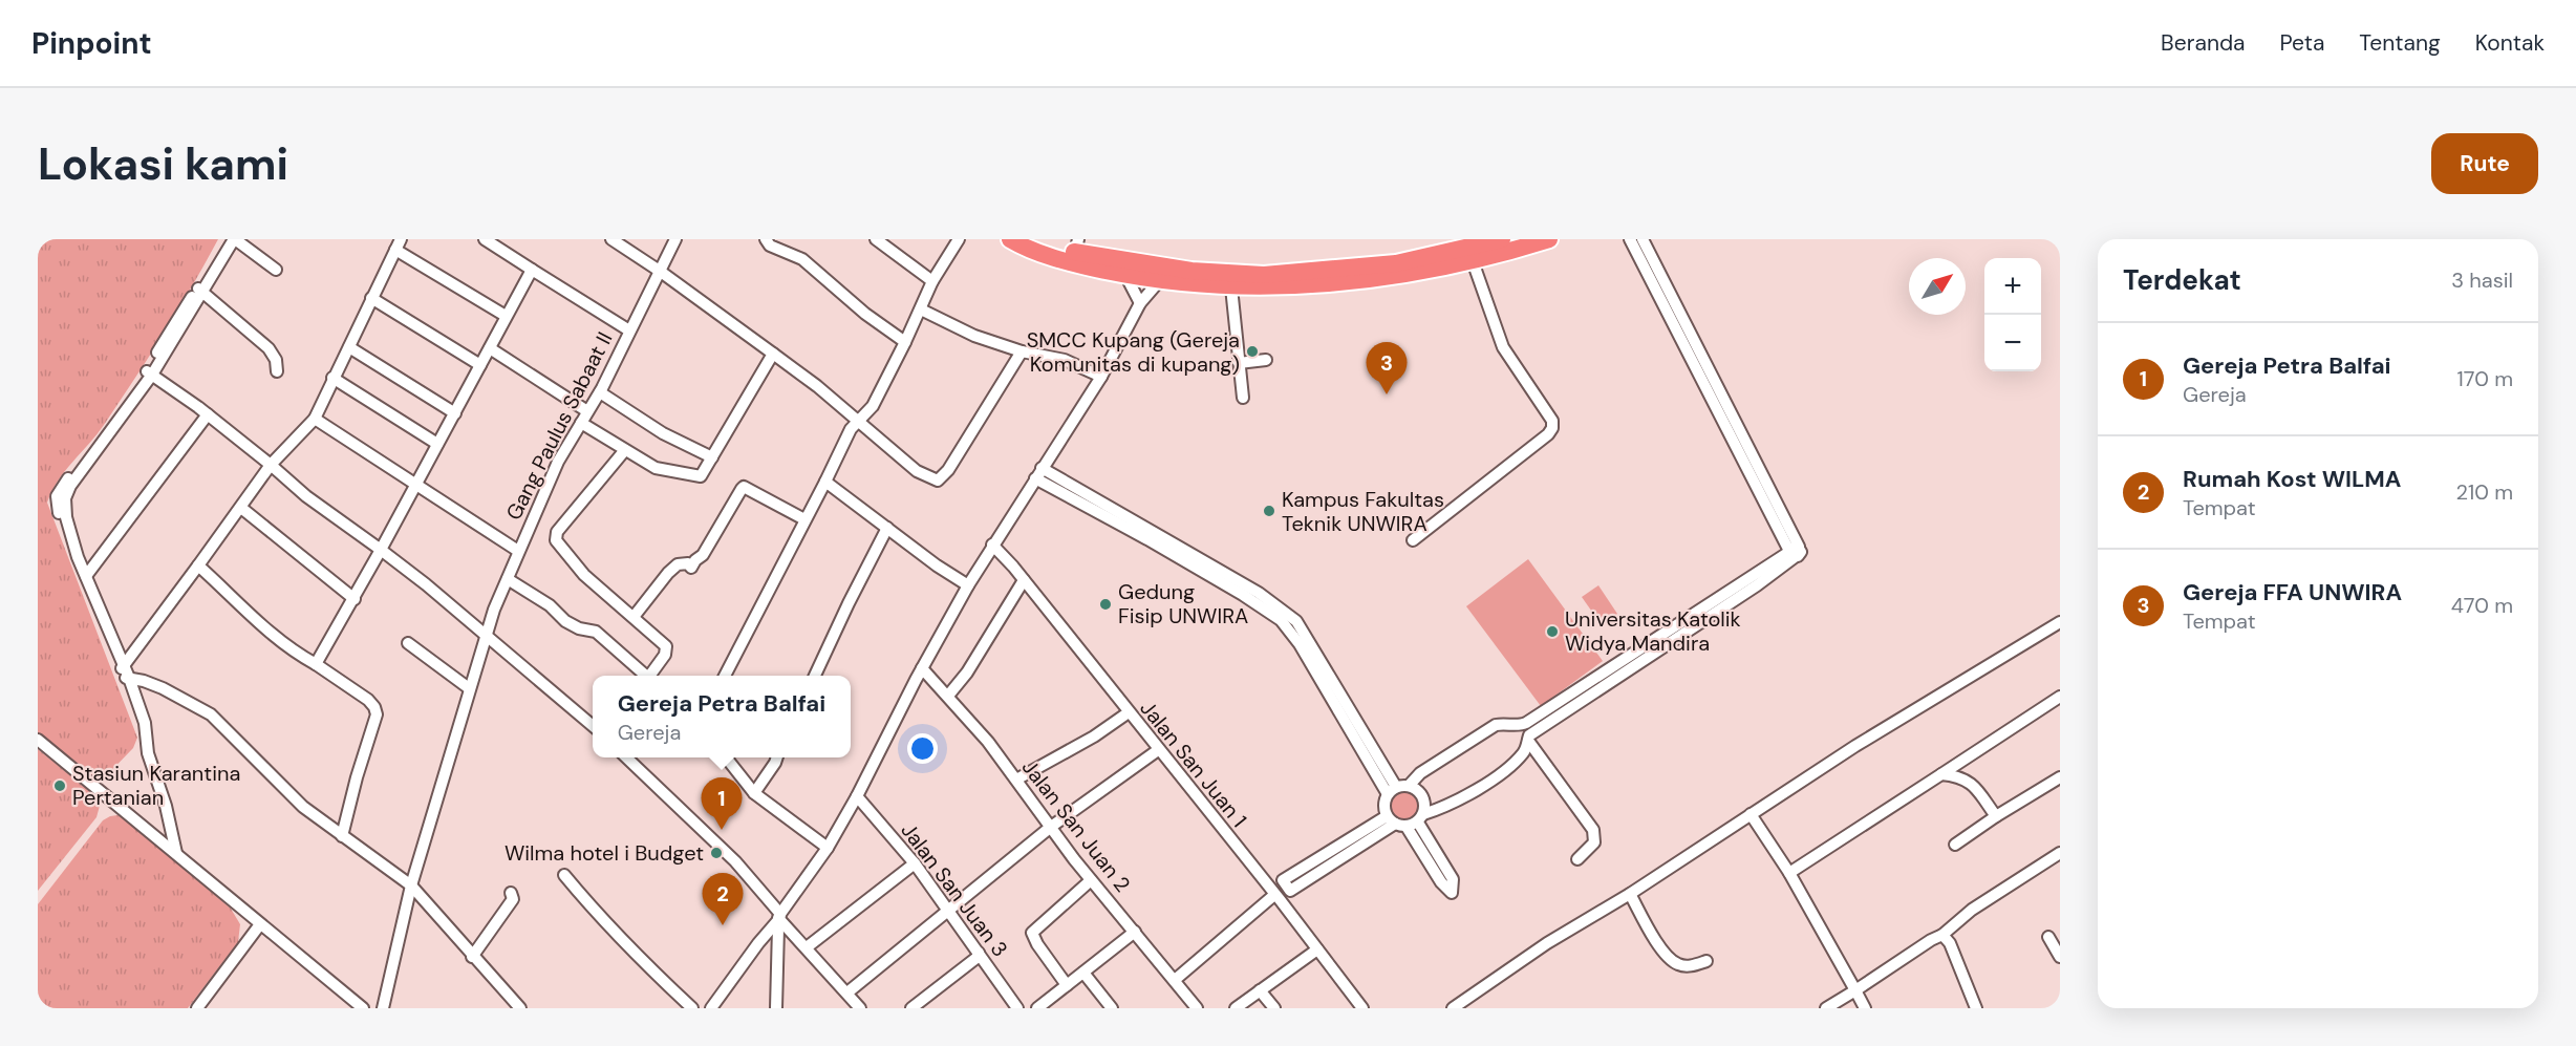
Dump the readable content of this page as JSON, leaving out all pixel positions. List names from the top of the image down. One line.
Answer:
{"streets":{"street":["Gang Paulus Sabaat II","Jalan San Juan 1","Jalan San Juan 2","Jalan San Juan 3"]},"places":["SMCC Kupang (Gereja Komunitas di kupang)","Kampus Fakultas Teknik UNWIRA","Gedung Fisip UNWIRA","Universitas Katolik Widya Mandira","Stasiun Karantina Pertanian","Wilma hotel i Budget"],"north":"top right","page":{"header":"Pinpoint","nav":["Beranda","Peta","Tentang","Kontak"],"buttons":"Rute","title":"Lokasi kami","heading":["Terdekat","3 hasil"],"map_buttons":["+","−"],"list":[{"mark":"1","name":"Gereja Petra Balfai","note":"Gereja","value":"170 m"},{"mark":"2","name":"Rumah Kost WILMA","note":"Tempat","value":"210 m"},{"mark":"3","name":"Gereja FFA UNWIRA","note":"Tempat","value":"470 m"}],"pins":["3","1","2"],"popup":["Gereja Petra Balfai","Gereja"]}}
